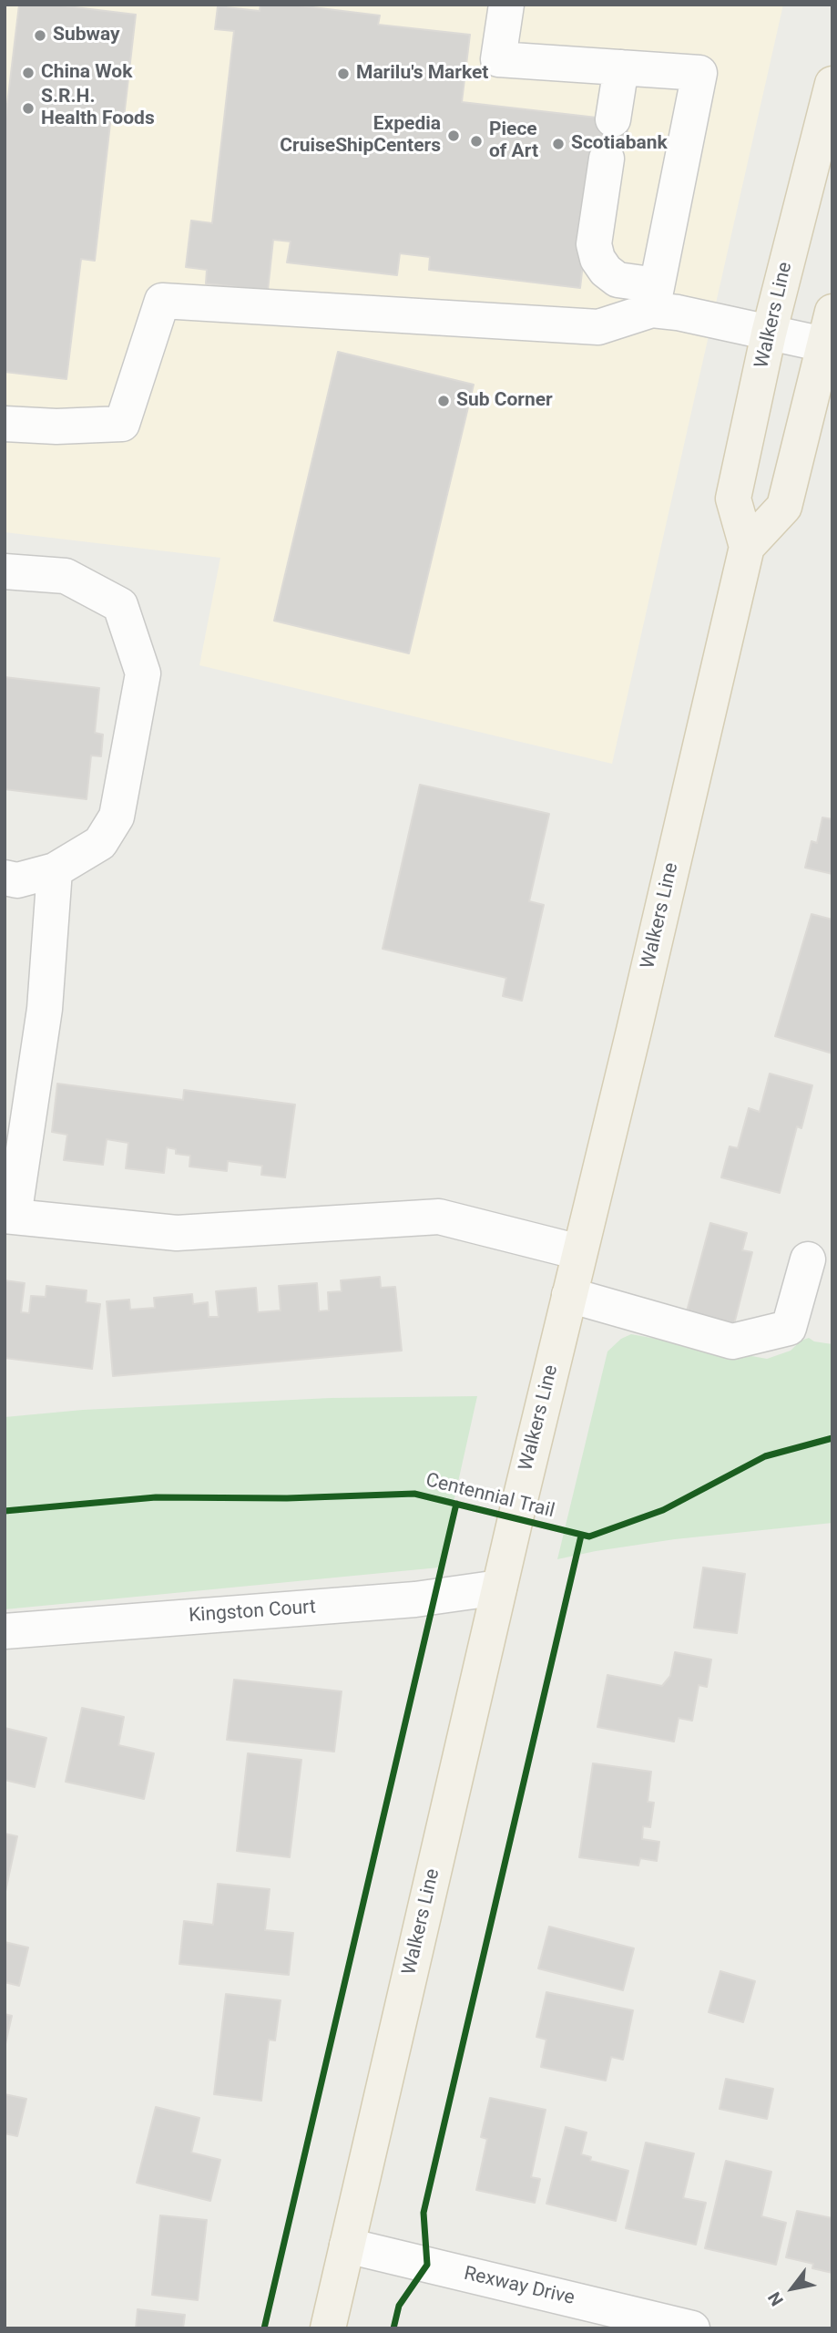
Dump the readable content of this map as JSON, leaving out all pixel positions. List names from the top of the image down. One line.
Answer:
{"streets":{"main road":["Walkers Line"],"street":["Kingston Court","Rexway Drive"],"cycle path":["Centennial Trail"]},"crossings":[["Walkers Line","Kingston Court"],["Walkers Line","Rexway Drive"]],"places":["Subway","China Wok","Marilu's Market","S.R.H. Health Foods","Expedia CruiseShipCenters","Piece of Art","Scotiabank","Sub Corner"],"north":"bottom left"}
